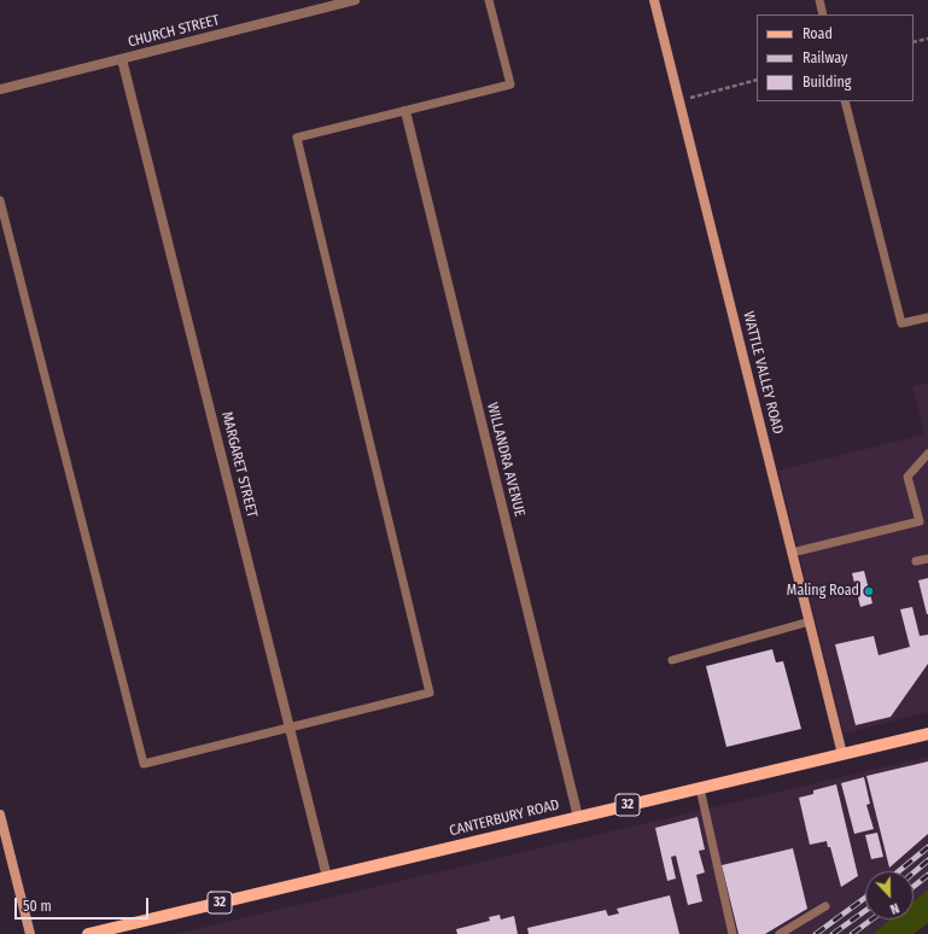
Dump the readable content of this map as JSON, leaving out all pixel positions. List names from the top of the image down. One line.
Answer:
{"streets":{"main road":["32","CANTERBURY ROAD"],"street":["CHURCH STREET","WATTLE VALLEY ROAD","WILLANDRA AVENUE","MARGARET STREET"]},"crossings":[["CHURCH STREET","MARGARET STREET"],["WATTLE VALLEY ROAD","CANTERBURY ROAD"],["WILLANDRA AVENUE","CANTERBURY ROAD"],["MARGARET STREET","CANTERBURY ROAD"]],"places":["Maling Road"],"legend":["Road","Railway","Building"],"scale_bar":"50 m","north":"bottom"}
